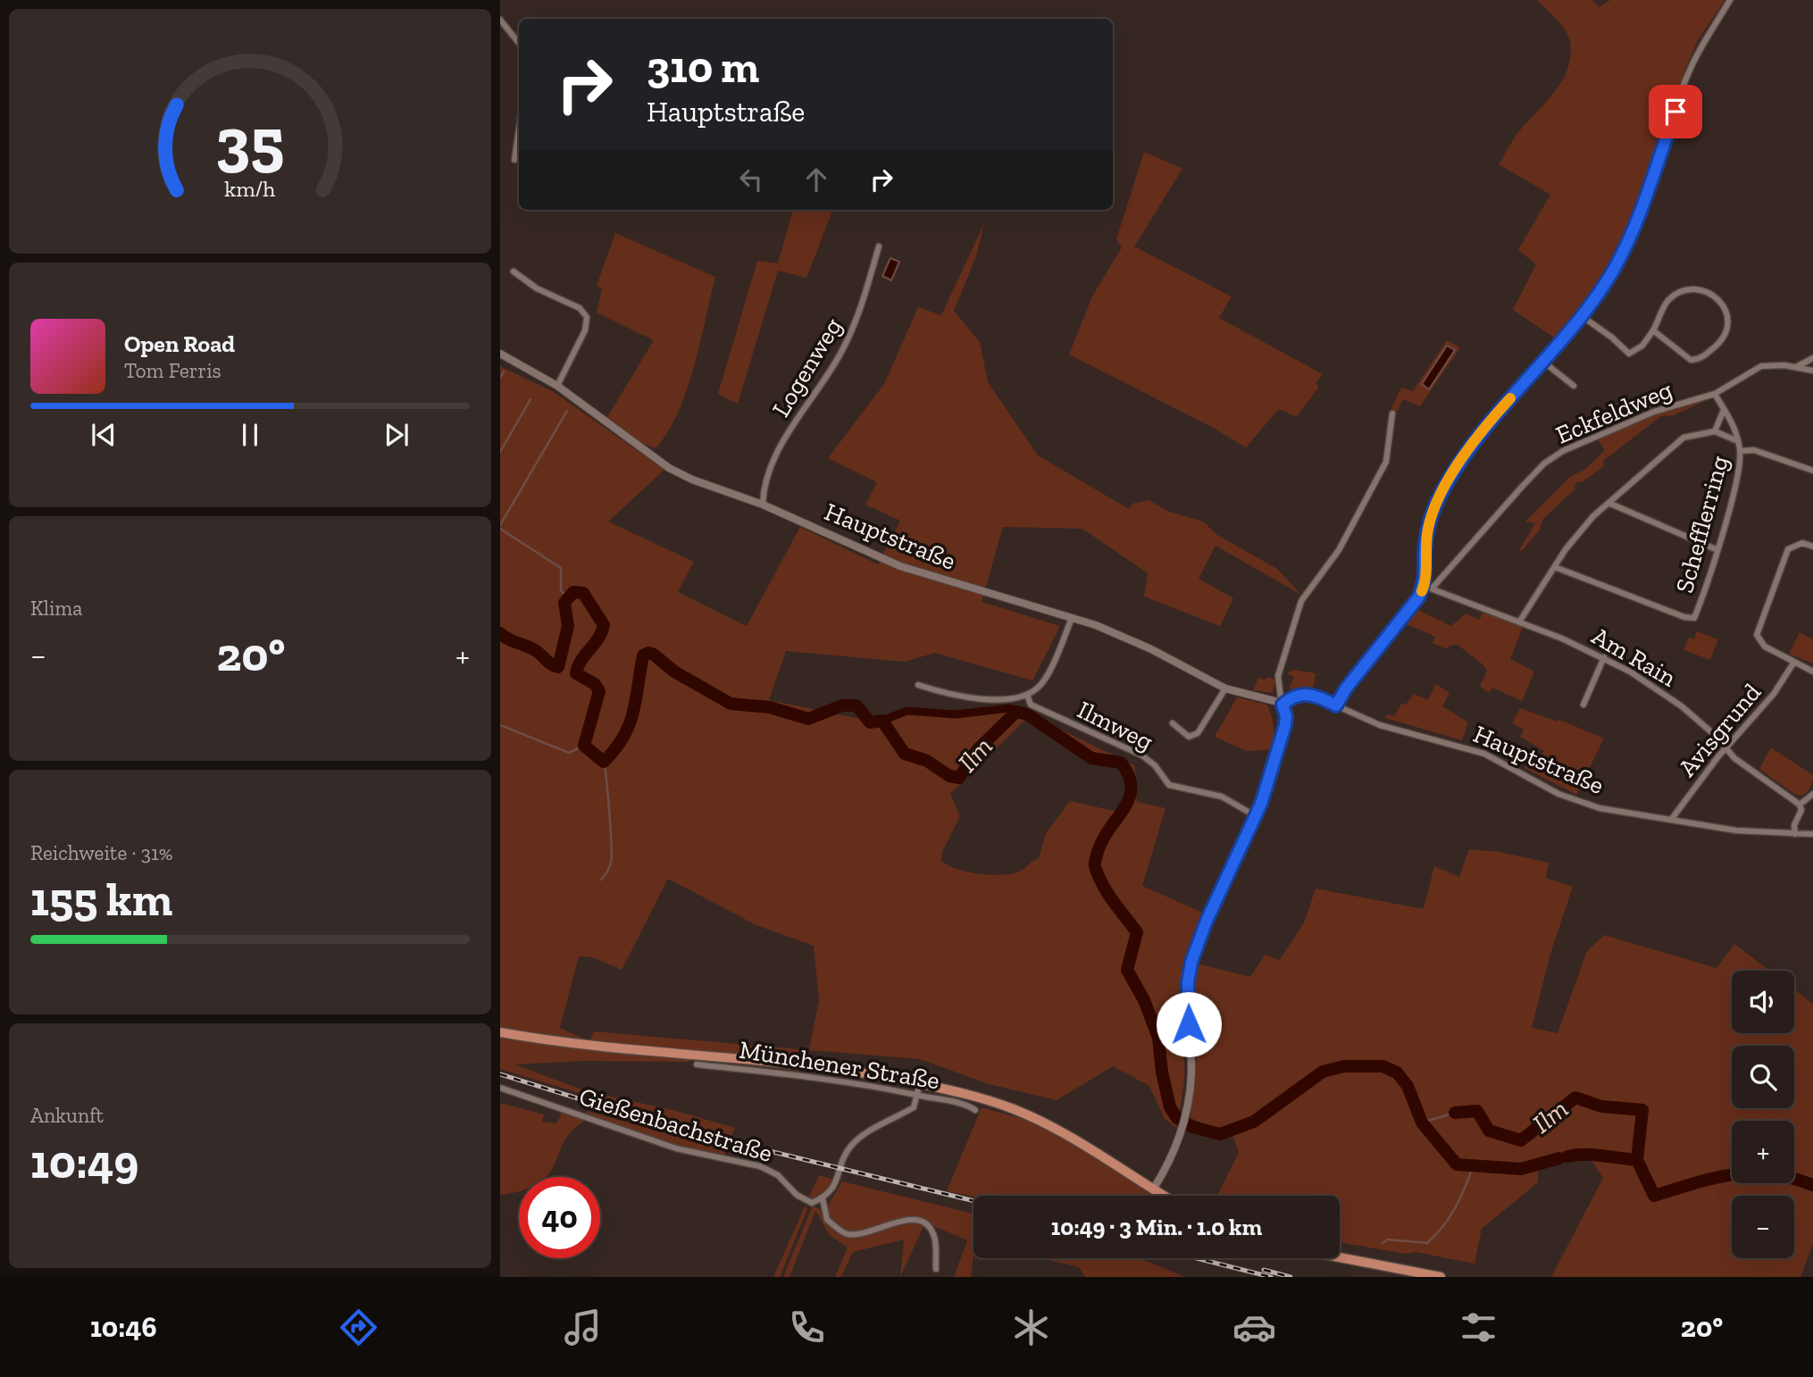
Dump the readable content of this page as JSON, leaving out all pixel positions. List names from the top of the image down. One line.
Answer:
{"streets":{"main road":["Münchener Straße"],"street":["Logenweg","Eckfeldweg","Schefflerring","Hauptstraße","Am Rain","Ilmweg","Avisgrund","Gießenbachstraße"]},"crossings":[["Logenweg","Hauptstraße"],["Eckfeldweg","Schefflerring"],["Eckfeldweg","Am Rain"],["Schefflerring","Am Rain"],["Hauptstraße","Avisgrund"],["Am Rain","Avisgrund"]],"water":["Ilm"],"page":{"turn":["310 m","Hauptstraße"],"song":["Open Road","Tom Ferris"],"tile":["Klima",["Reichweite · 31%","155 km"],["Ankunft","10:49"]],"heat":["−","20°","+"],"map_buttons":["+","−"],"limit":"40","trip":"10:49 · 3 Min. · 1.0 km","tabs":["10:46","20°"],"gauge":["35","km/h"]}}
